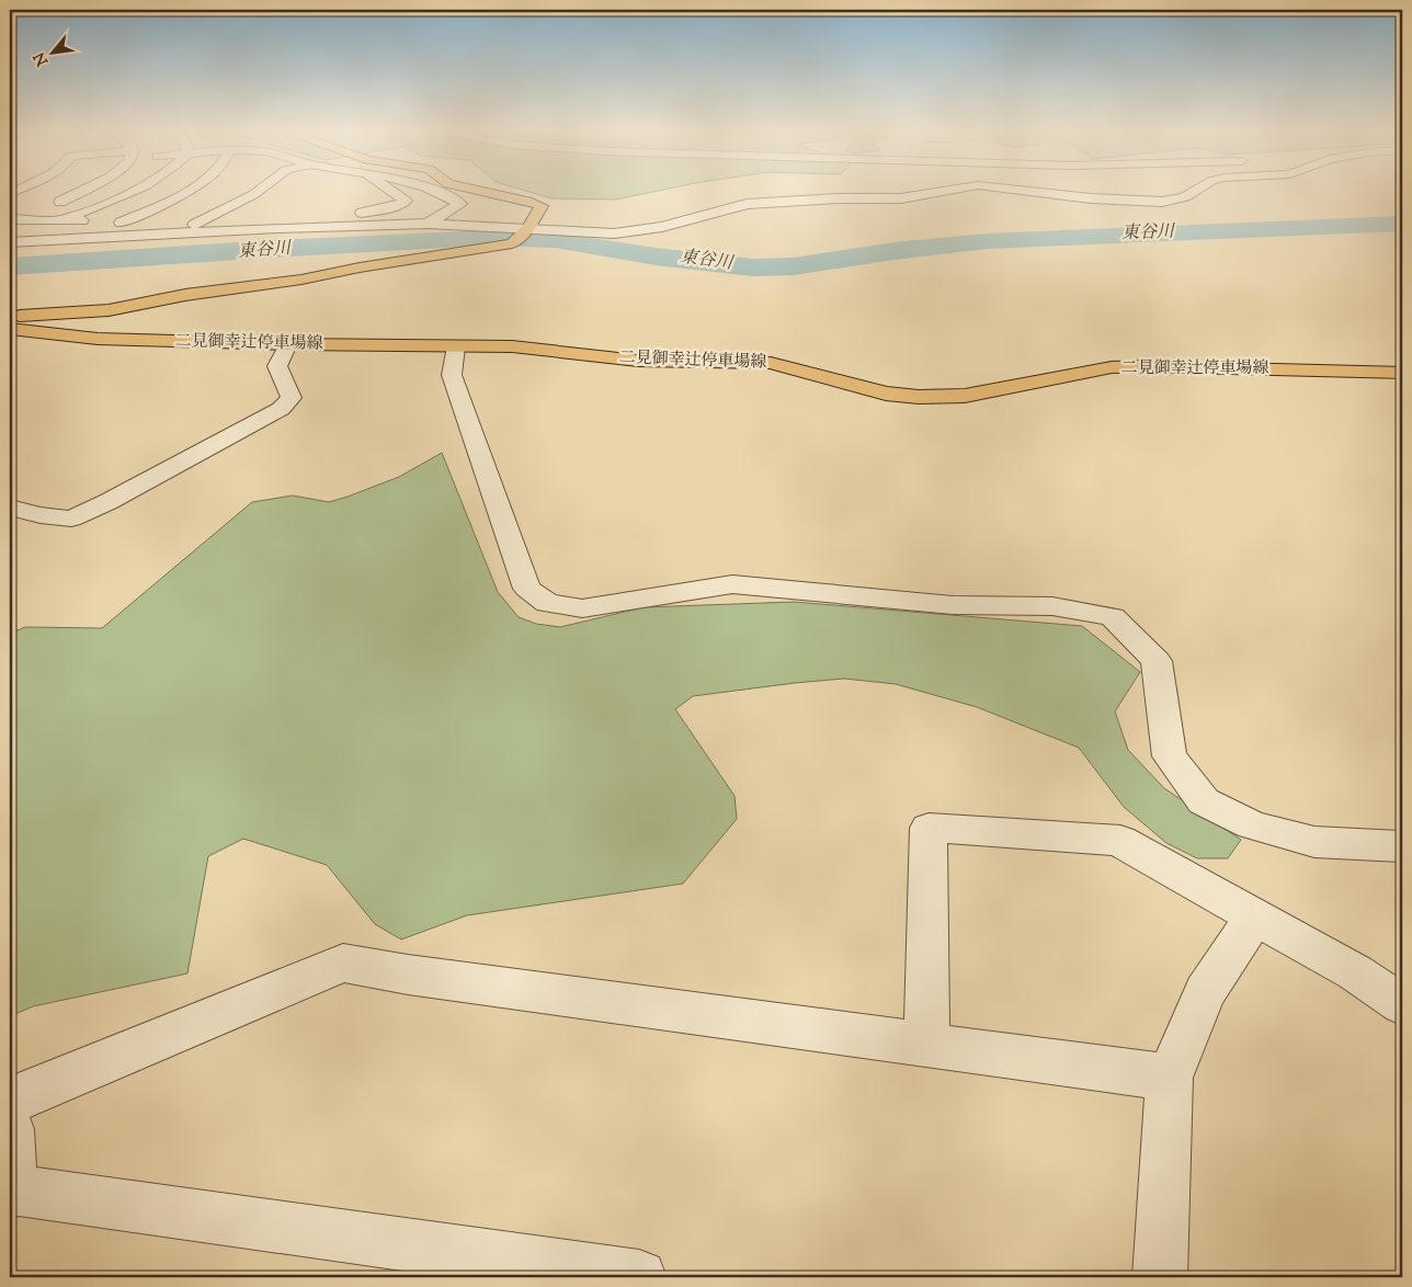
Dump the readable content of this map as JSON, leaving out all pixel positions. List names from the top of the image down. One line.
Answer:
{"streets":{"main road":["二見御幸辻停車場線"]},"water":["東谷川"],"north":"bottom left"}
